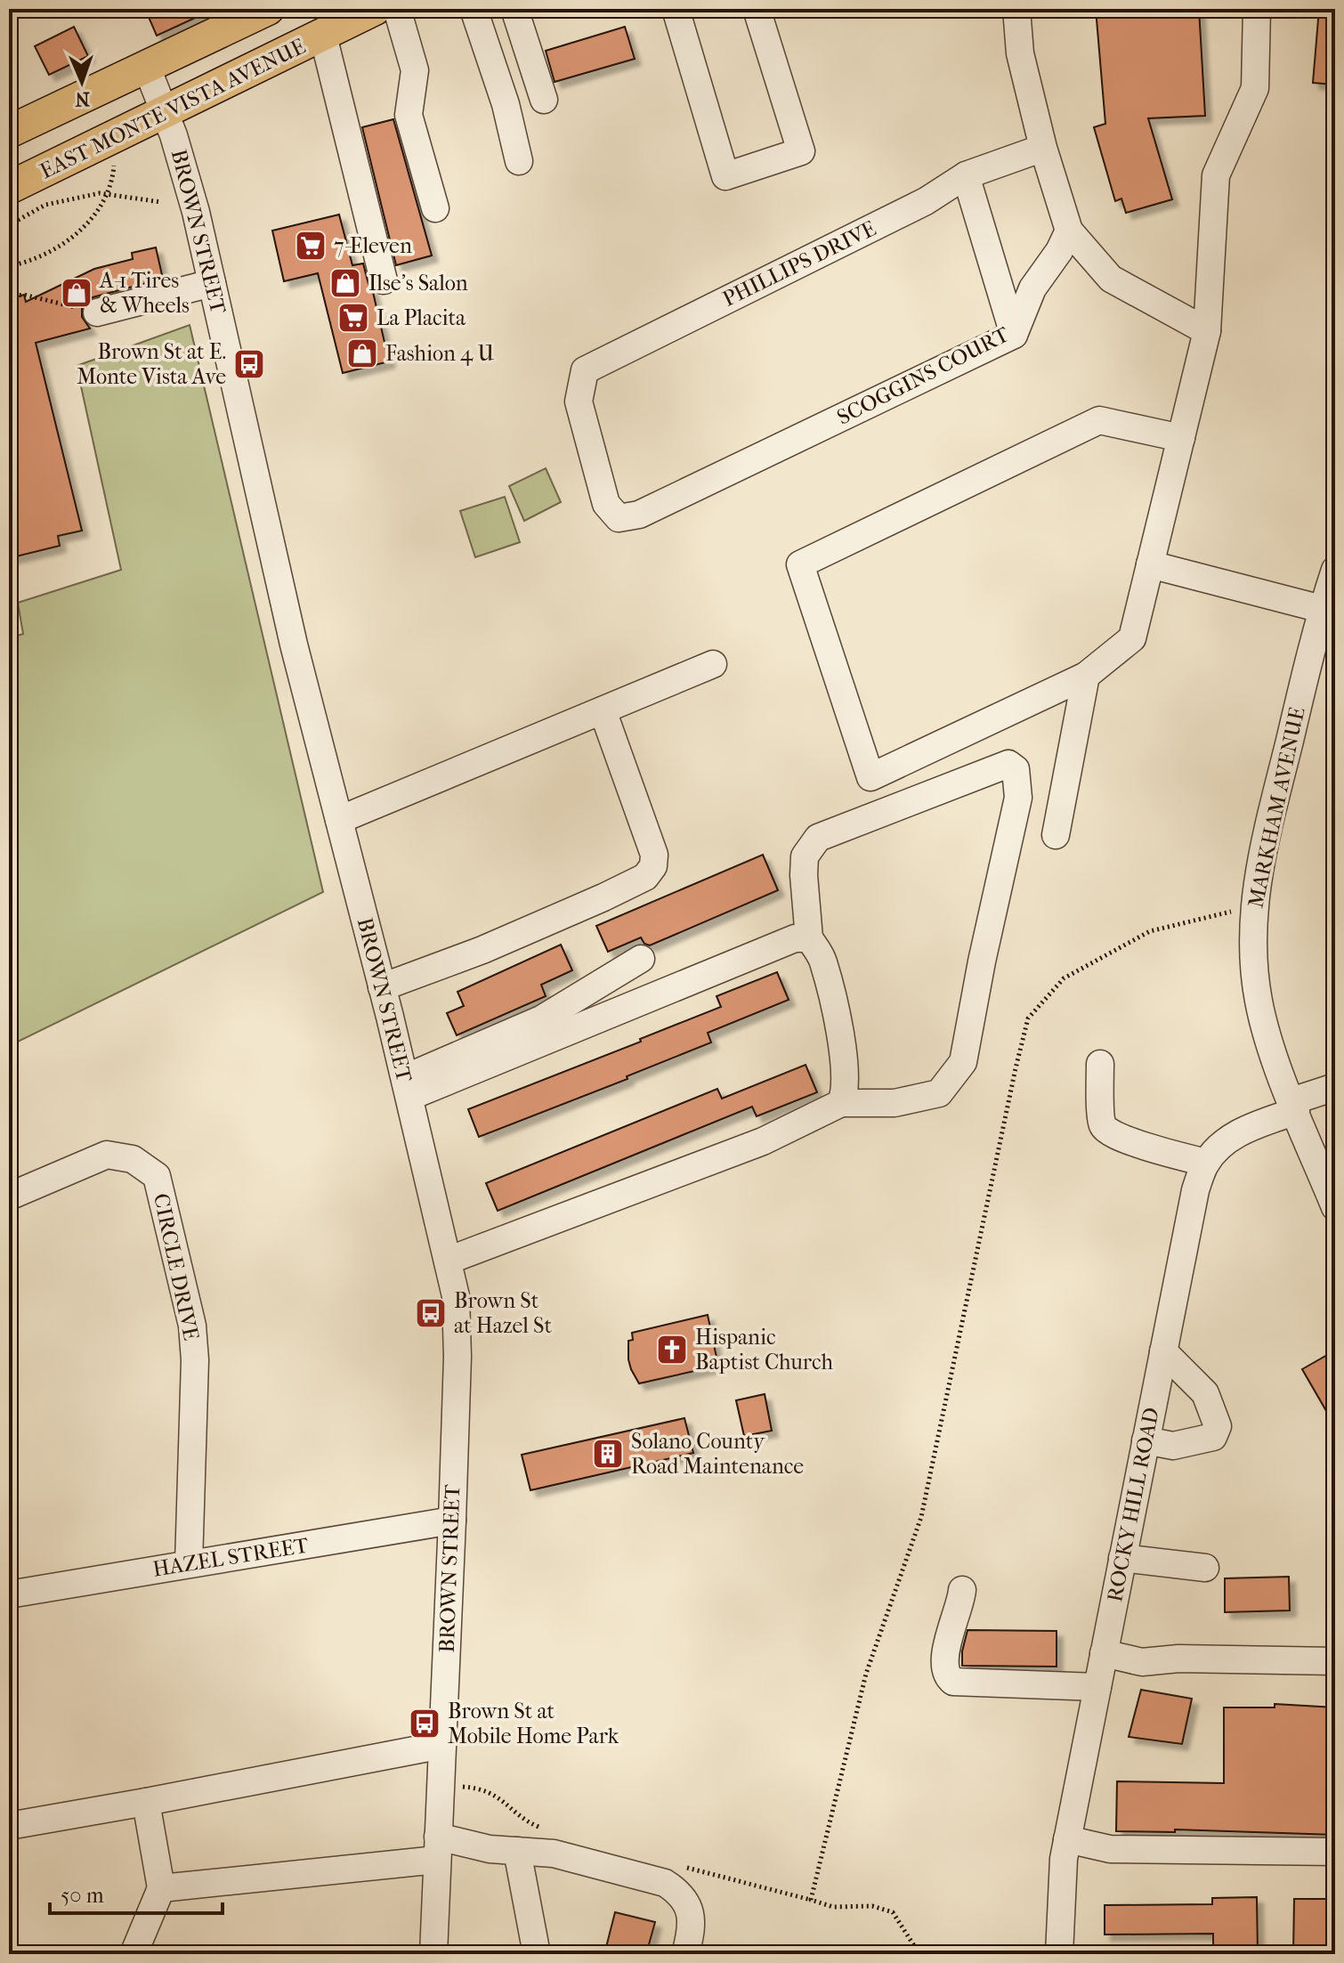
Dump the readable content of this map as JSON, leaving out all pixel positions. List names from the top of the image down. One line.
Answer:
{"streets":{"main road":["EAST MONTE VISTA AVENUE"],"street":["BROWN STREET","PHILLIPS DRIVE","SCOGGINS COURT","MARKHAM AVENUE","CIRCLE DRIVE","ROCKY HILL ROAD","HAZEL STREET"]},"crossings":[["EAST MONTE VISTA AVENUE","BROWN STREET"],["BROWN STREET","HAZEL STREET"],["PHILLIPS DRIVE","SCOGGINS COURT"],["MARKHAM AVENUE","ROCKY HILL ROAD"],["CIRCLE DRIVE","HAZEL STREET"]],"places":{"supermarket":["7-Eleven","La Placita"],"shop":["Ilse's Salon","A-1 Tires & Wheels","Fashion 4 U"],"bus stop":["Brown St at E. Monte Vista Ave","Brown St at Hazel St","Brown St at Mobile Home Park"],"church":["Hispanic Baptist Church"],"building":["Solano County Road Maintenance"]},"scale_bar":"50 m","north":"bottom"}
